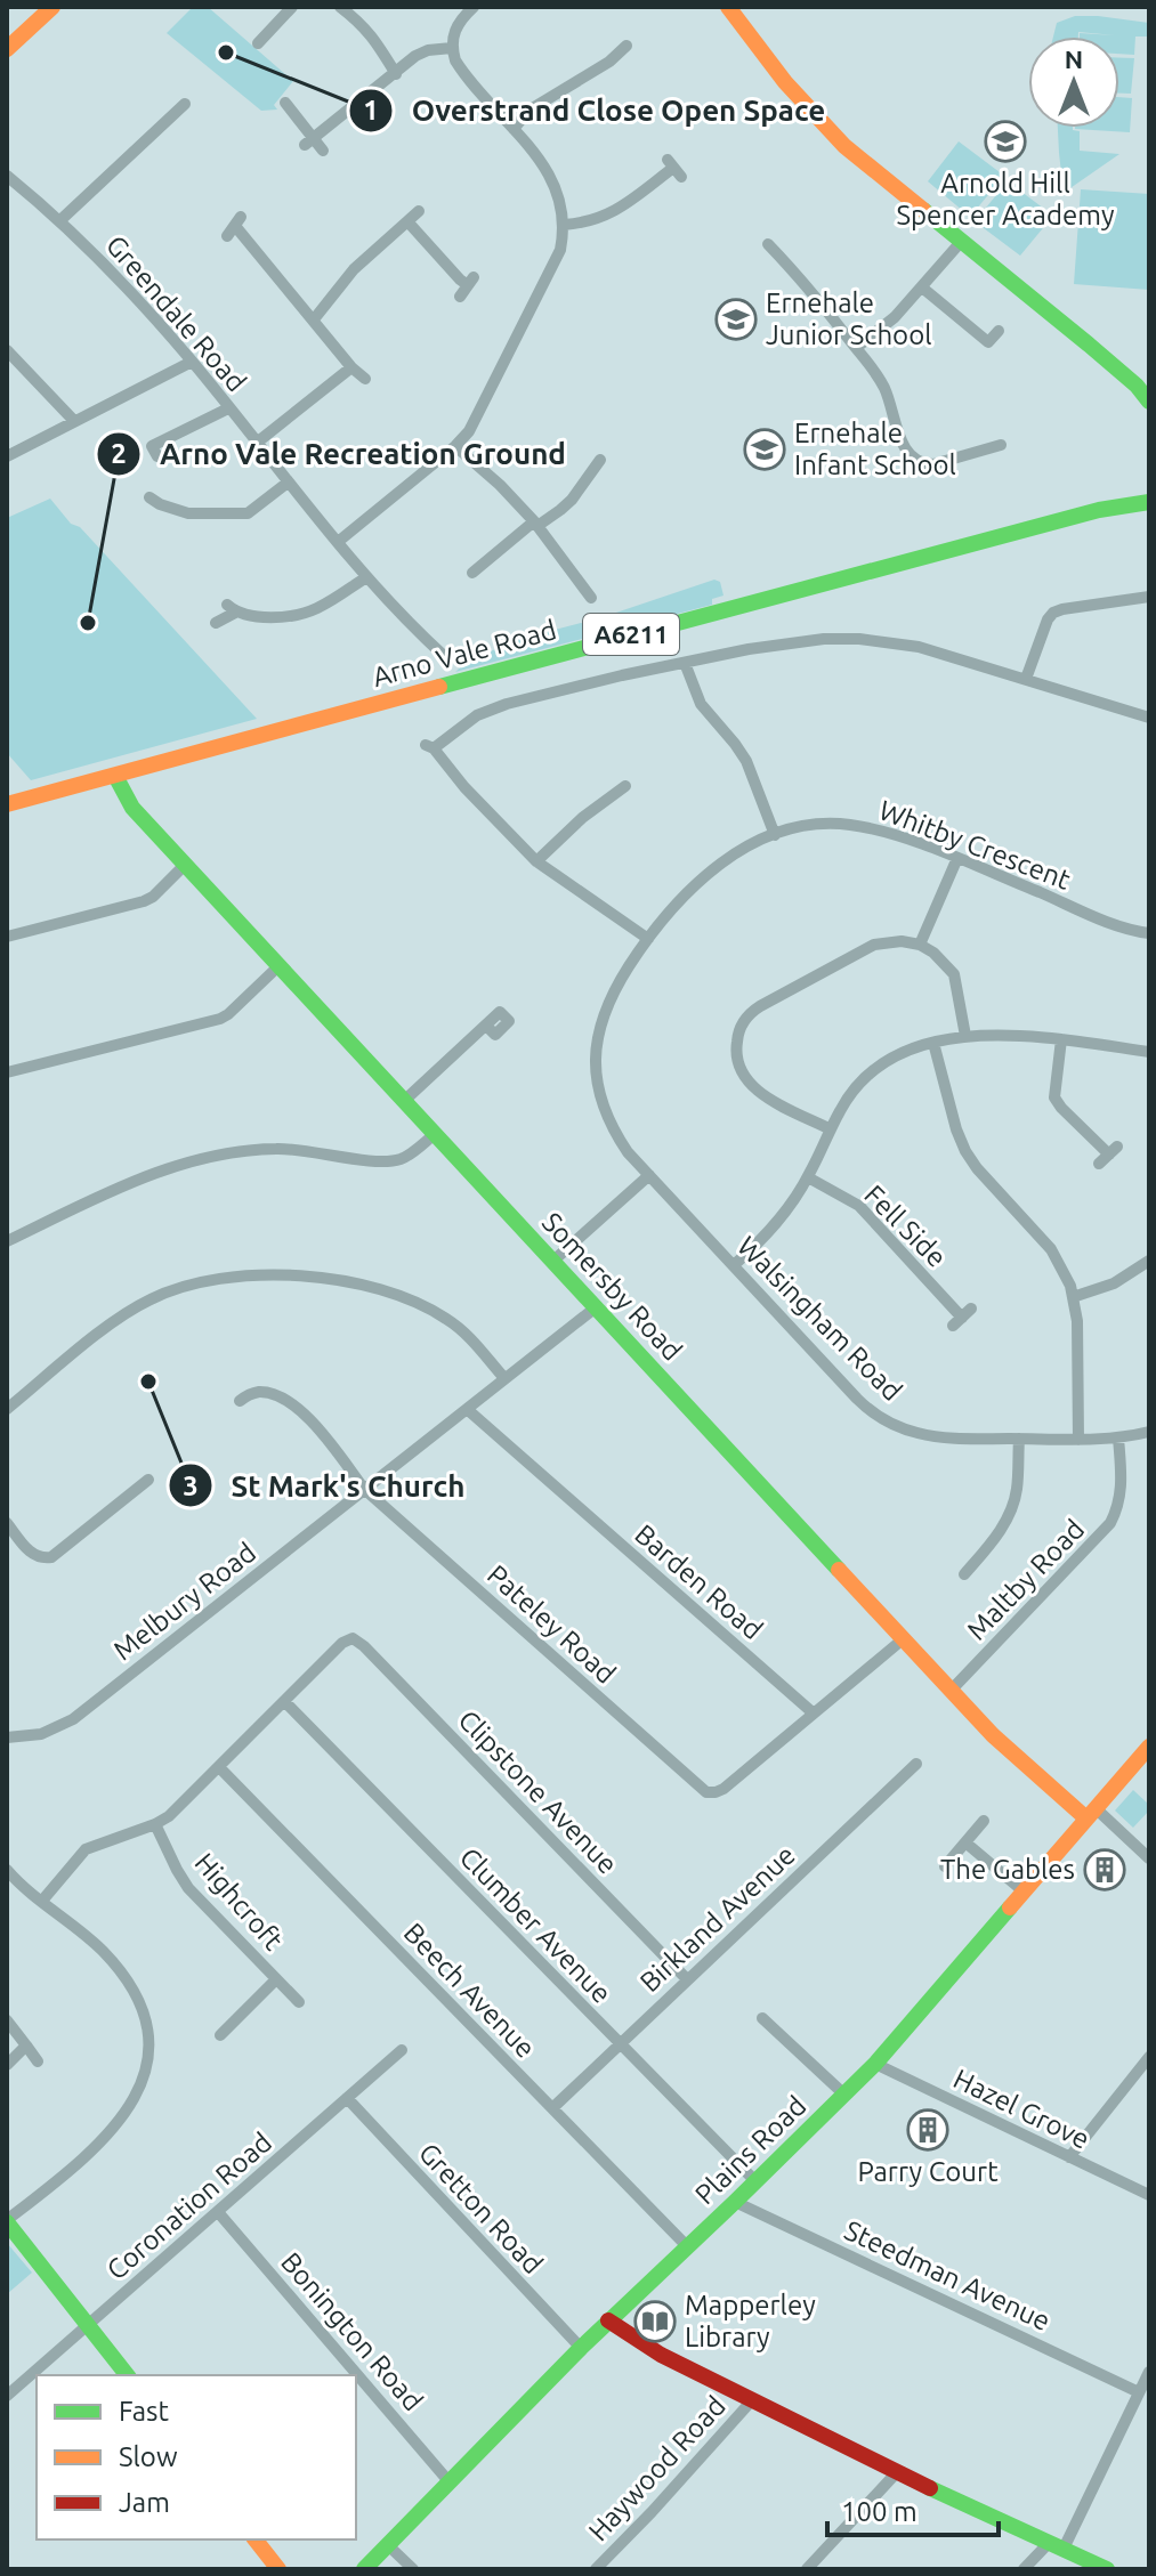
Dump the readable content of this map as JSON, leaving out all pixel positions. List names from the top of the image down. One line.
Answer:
{"streets":{"street":["Greendale Road","A6211","Arno Vale Road","Whitby Crescent","Fell Side","Somersby Road","Walsingham Road","Maltby Road","Barden Road","Melbury Road","Pateley Road","Clipstone Avenue","Highcroft","Birkland Avenue","Clumber Avenue","Beech Avenue","Hazel Grove","Plains Road","Coronation Road","Gretton Road","Steedman Avenue","Bonington Road","Haywood Road"]},"crossings":[["Arno Vale Road","Somersby Road"],["Whitby Crescent","Walsingham Road"],["Somersby Road","Maltby Road"],["Somersby Road","Melbury Road"],["Somersby Road","Plains Road"],["Walsingham Road","Maltby Road"],["Barden Road","Melbury Road"],["Barden Road","Pateley Road"],["Melbury Road","Pateley Road"],["Clipstone Avenue","Birkland Avenue"],["Clipstone Avenue","Clumber Avenue"],["Birkland Avenue","Clumber Avenue"],["Birkland Avenue","Beech Avenue"],["Clumber Avenue","Plains Road"],["Beech Avenue","Plains Road"],["Hazel Grove","Plains Road"],["Plains Road","Gretton Road"],["Plains Road","Steedman Avenue"],["Plains Road","Bonington Road"],["Coronation Road","Gretton Road"],["Coronation Road","Bonington Road"]],"places":{"other":["Overstrand Close Open Space","Arno Vale Recreation Ground","St Mark's Church"],"school or university":["Arnold Hill Spencer Academy","Ernehale Junior School","Ernehale Infant School"],"building":["The Gables","Parry Court"],"library":["Mapperley Library"]},"legend":["Fast","Slow","Jam"],"scale_bar":"100 m","north":"top"}
